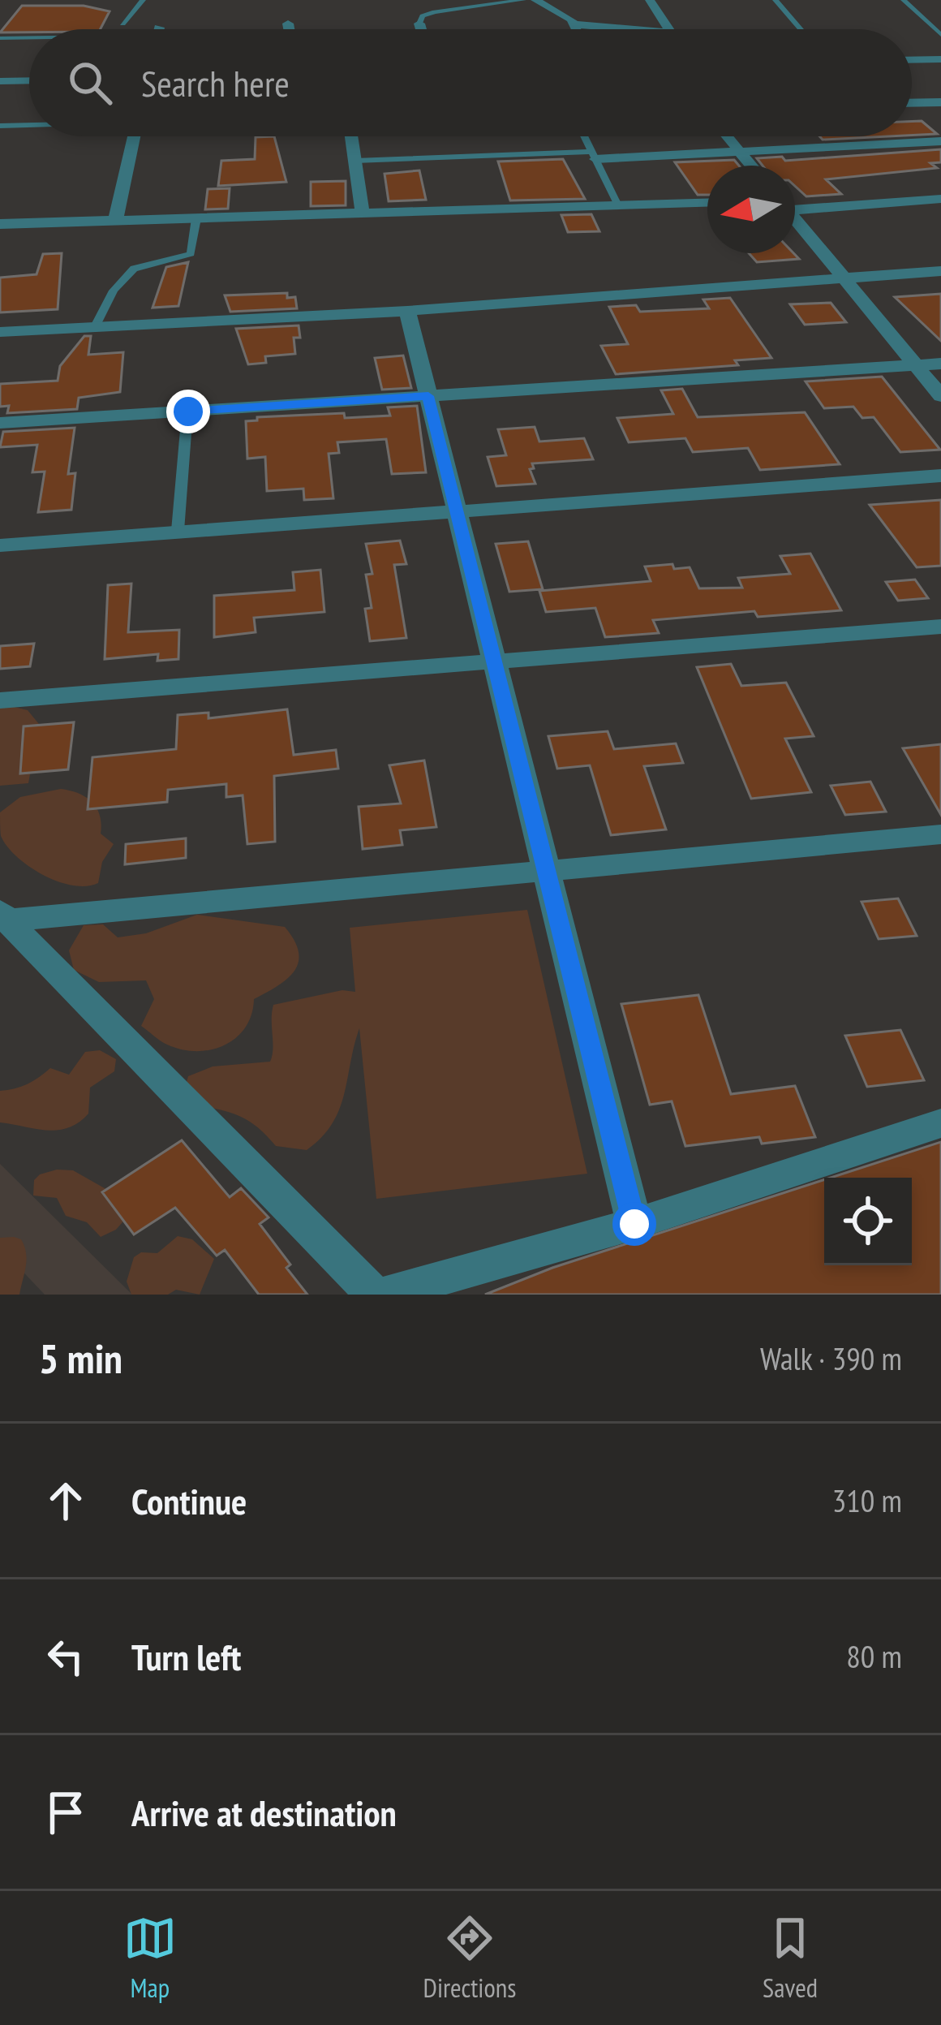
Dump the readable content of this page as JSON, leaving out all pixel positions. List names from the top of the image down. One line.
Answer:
{"north":"left","page":{"search":"Search here","heading":["5 min","Walk · 390 m"],"list":[["Continue","310 m"],["Turn left","80 m"],"Arrive at destination"],"nav":["Map","Directions","Saved"]}}
